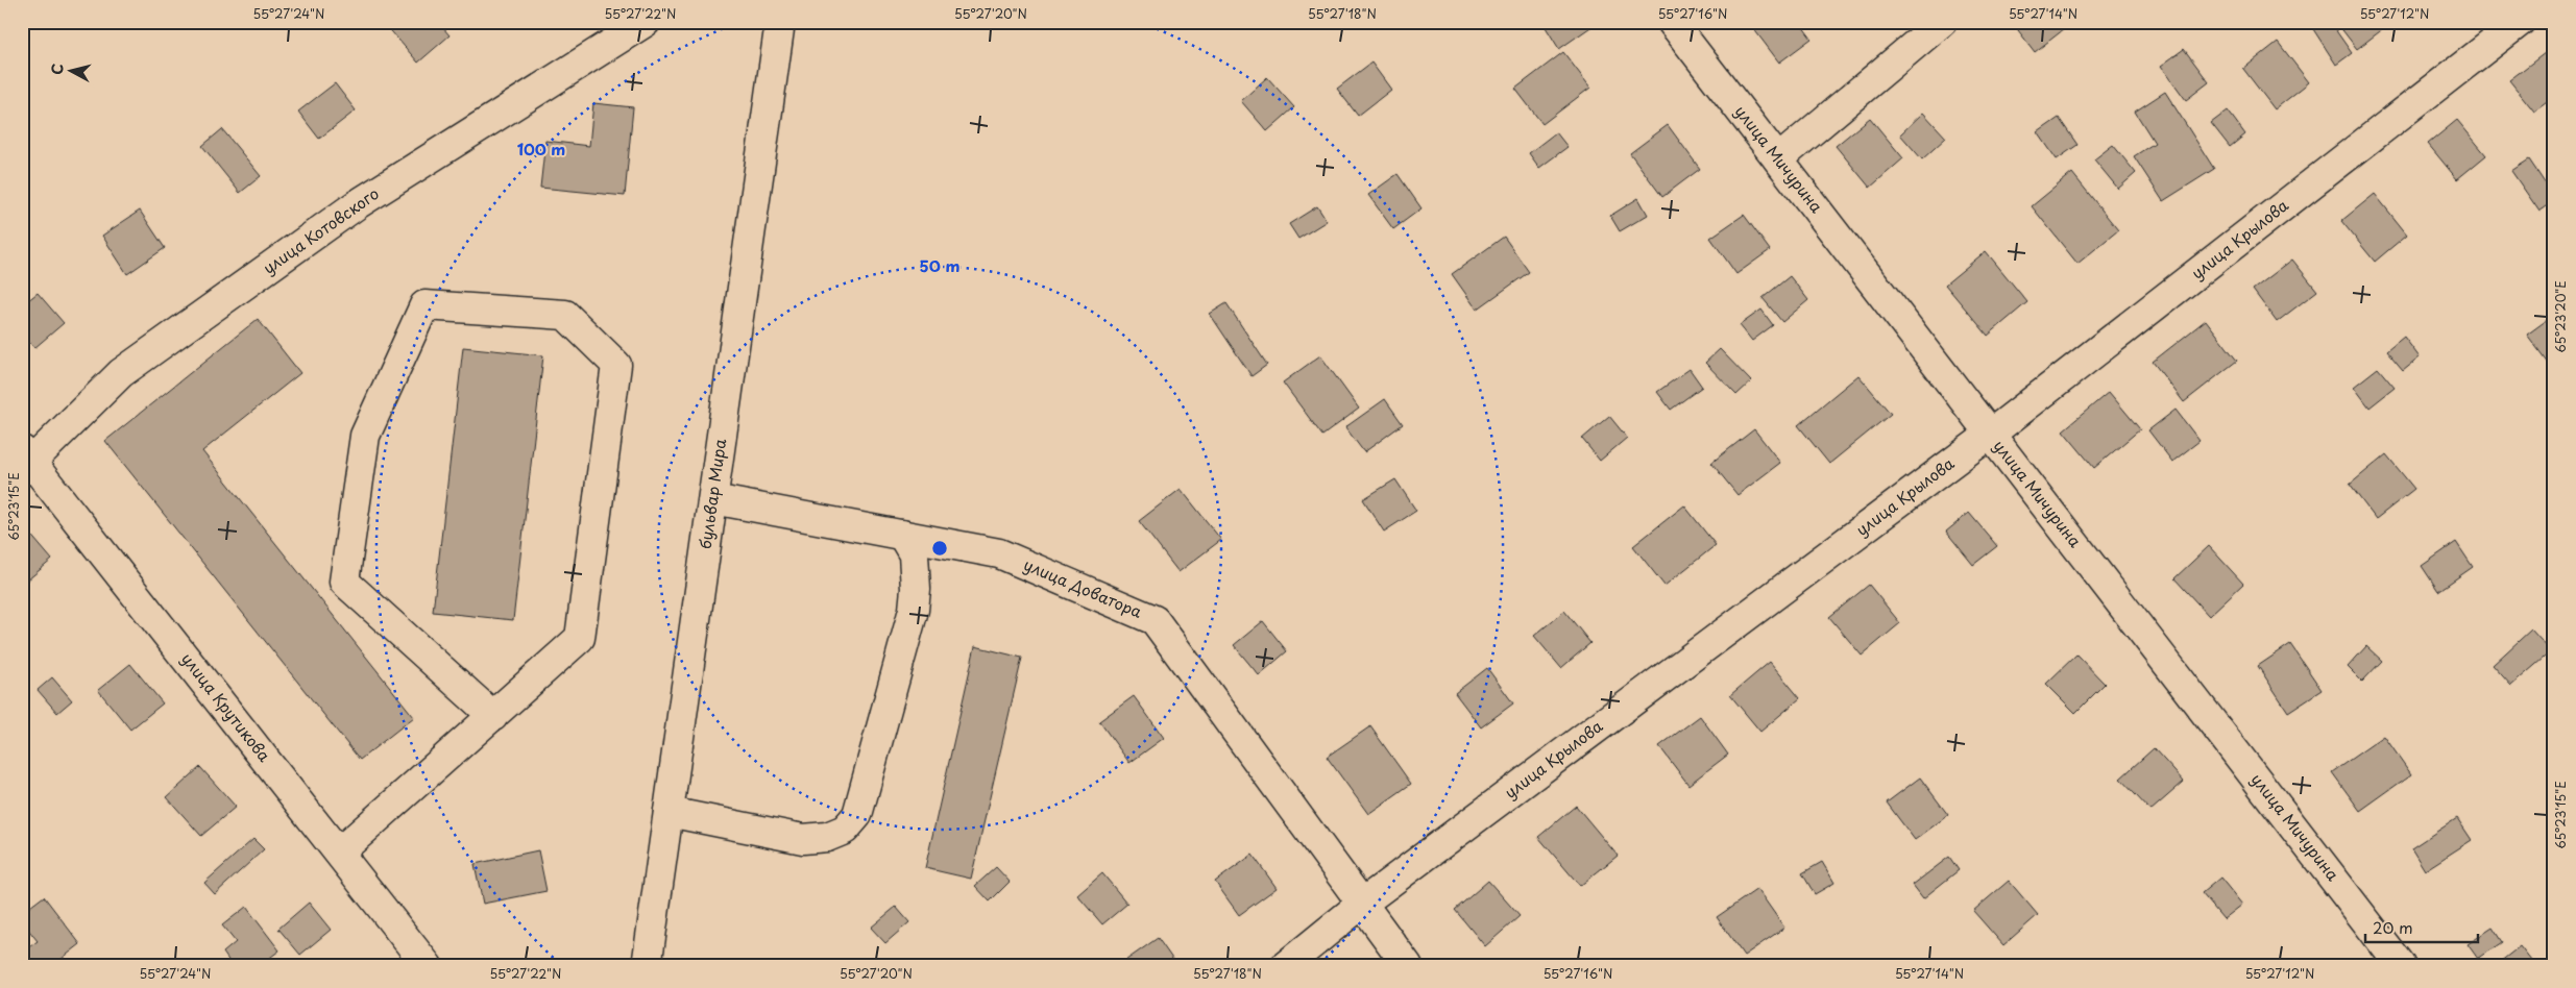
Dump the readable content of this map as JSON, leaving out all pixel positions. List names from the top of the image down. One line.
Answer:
{"streets":{"street":["улица Мичурина","улица Котовского","улица Крылова","бульвар Мира","улица Доватора","улица Крутикова"]},"crossings":[["улица Мичурина","улица Крылова"],["улица Котовского","улица Крутикова"],["улица Крылова","улица Доватора"],["бульвар Мира","улица Доватора"]],"scale_bar":"20 m","north":"left","coordinates":["55°27'24\"N","55°27'22\"N","55°27'20\"N","55°27'18\"N","55°27'16\"N","55°27'14\"N","55°27'12\"N","65°23'20\"E","65°23'15\"E"],"rings":["100 m","50 m"]}
